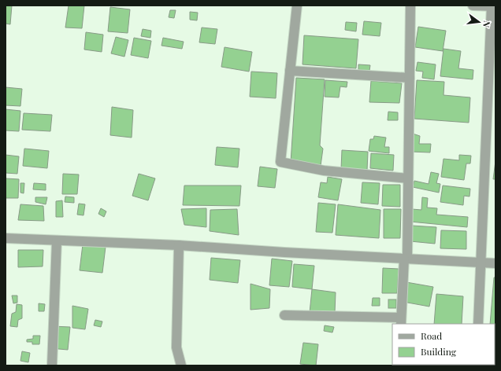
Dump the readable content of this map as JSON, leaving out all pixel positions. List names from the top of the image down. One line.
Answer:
{"legend":["Road","Building"],"north":"right"}
